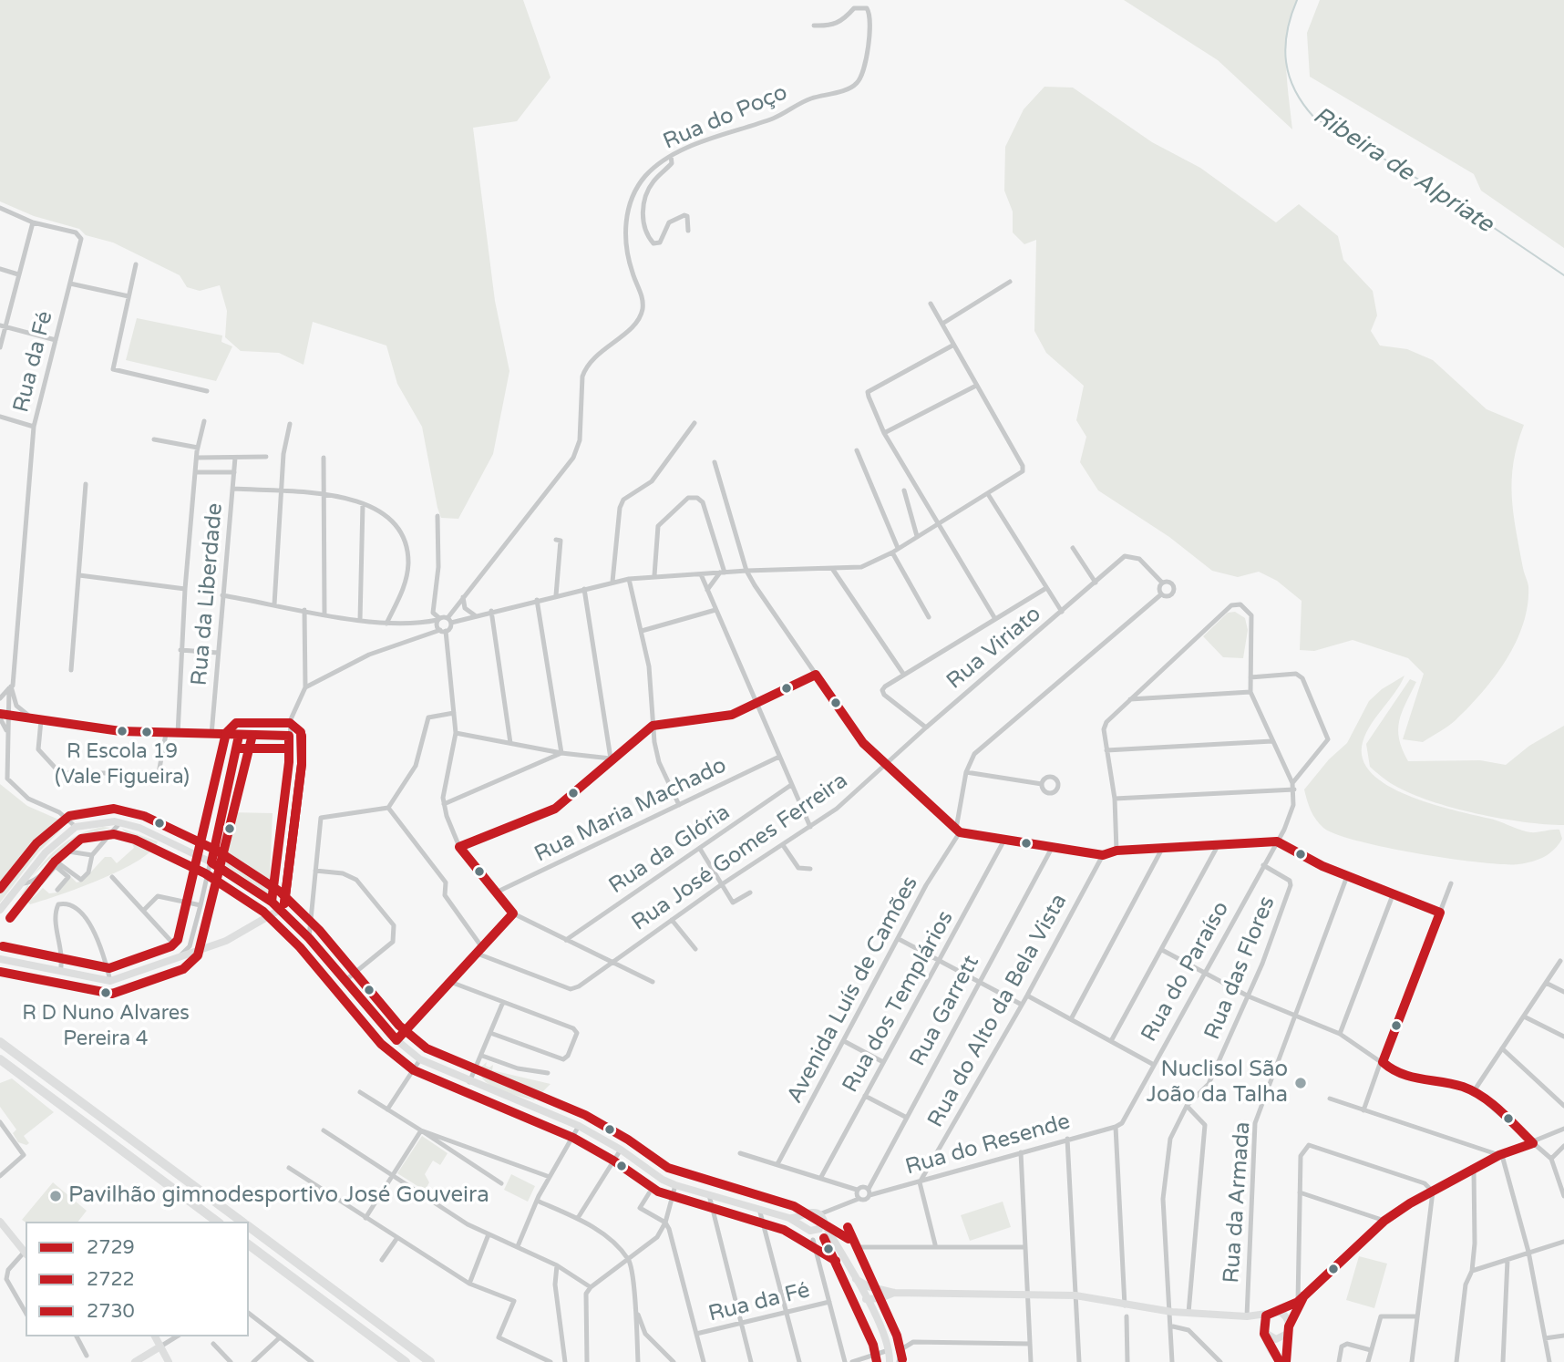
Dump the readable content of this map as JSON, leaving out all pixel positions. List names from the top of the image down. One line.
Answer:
{"streets":{"street":["Rua do Poço","Rua da Fé","Rua da Liberdade","Rua Viriato","Rua Maria Machado","Rua da Glória","Rua José Gomes Ferreira","Rua das Flores","Rua do Paraíso","Avenida Luís de Camões","Rua dos Templários","Rua Garrett","Rua do Alto da Bela Vista","Rua do Resende","Rua da Armada"]},"crossings":[["Rua Viriato","Rua José Gomes Ferreira"],["Rua das Flores","Rua do Paraíso"],["Rua do Paraíso","Rua do Resende"],["Rua Garrett","Rua do Resende"],["Rua do Alto da Bela Vista","Rua do Resende"]],"water":["Ribeira de Alpriate"],"places":["R Escola 19 (Vale Figueira)","R D Nuno Alvares Pereira 4","Nuclisol São João da Talha","Pavilhão gimnodesportivo José Gouveira"],"lines":["transit line 2729","transit line 2730","transit line 2722"],"legend":["2729","2722","2730"]}
